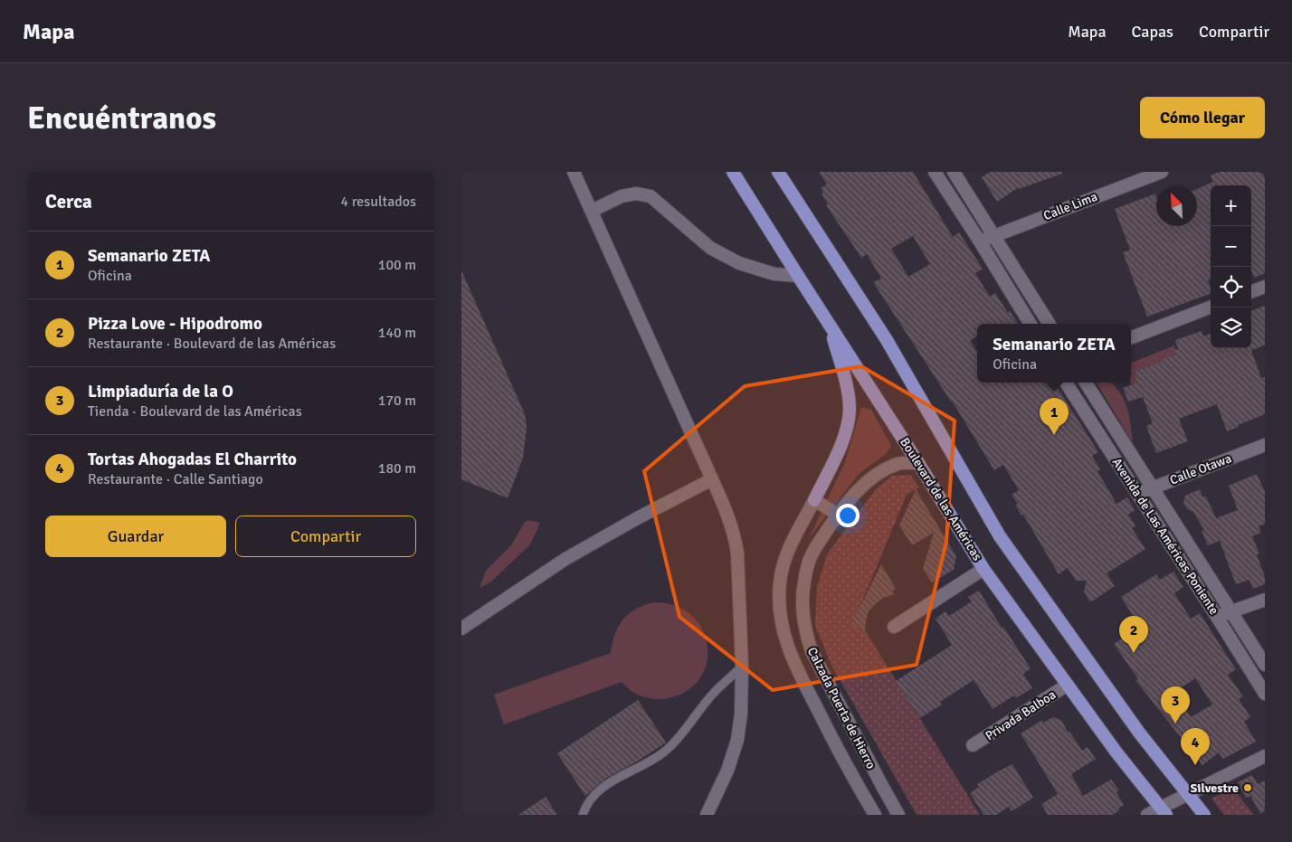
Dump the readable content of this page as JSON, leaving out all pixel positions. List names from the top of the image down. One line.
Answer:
{"streets":{"main road":["Boulevard de las Américas"],"street":["Calle Lima","Calle Otawa","Avenida de Las Américas Poniente","Calzada Puerta de Hierro","Privada Balboa"]},"crossings":[["Calle Otawa","Avenida de Las Américas Poniente"],["Boulevard de las Américas","Calzada Puerta de Hierro"],["Boulevard de las Américas","Privada Balboa"]],"places":["Silvestre"],"north":"top left","page":{"header":"Mapa","nav":["Mapa","Capas","Compartir"],"buttons":["Cómo llegar",["Guardar","Compartir"]],"title":"Encuéntranos","heading":["Cerca","4 resultados"],"map_buttons":["+","−"],"list":[{"mark":"1","name":"Semanario ZETA","note":"Oficina","value":"100 m"},{"mark":"2","name":"Pizza Love - Hipodromo","note":"Restaurante · Boulevard de las Américas","value":"140 m"},{"mark":"3","name":"Limpiaduría de la O","note":"Tienda · Boulevard de las Américas","value":"170 m"},{"mark":"4","name":"Tortas Ahogadas El Charrito","note":"Restaurante · Calle Santiago","value":"180 m"}],"popup":["Semanario ZETA","Oficina"],"pins":["1","2","3","4"]}}
